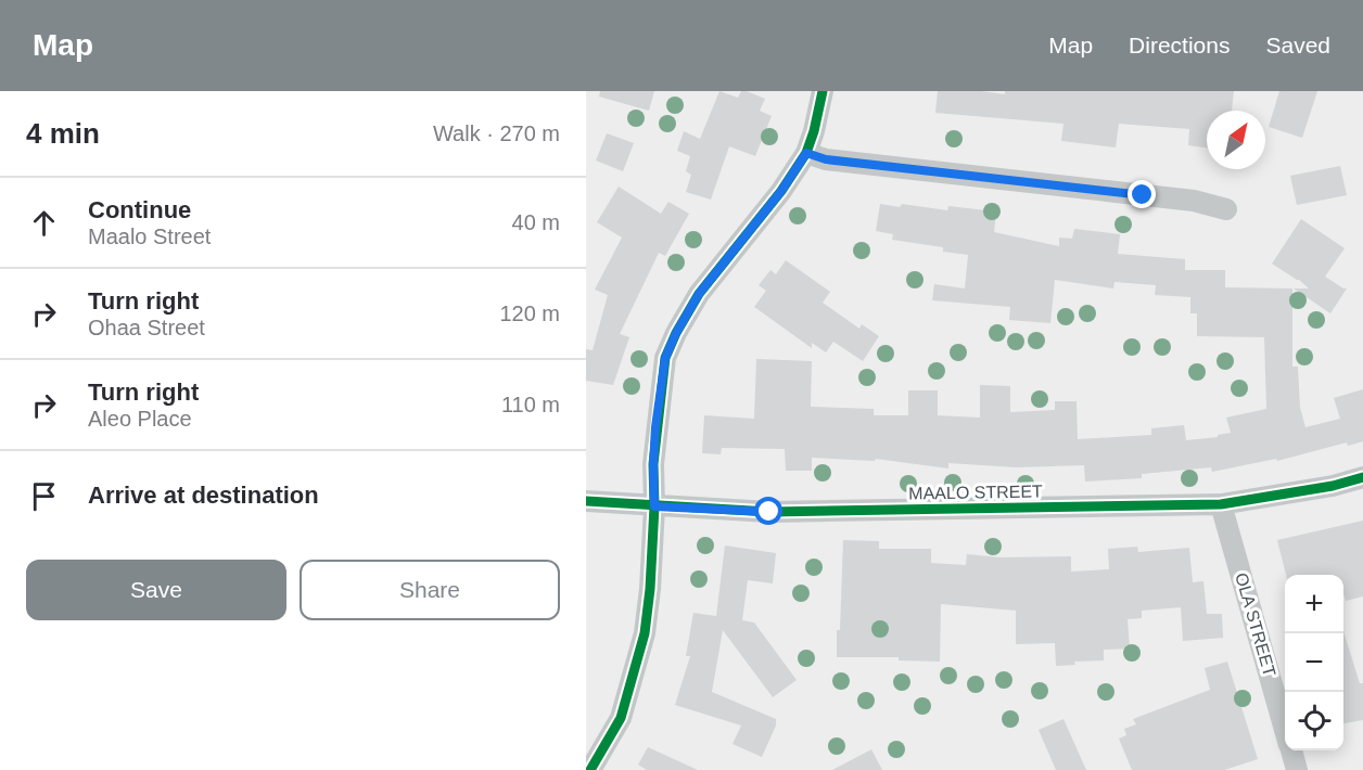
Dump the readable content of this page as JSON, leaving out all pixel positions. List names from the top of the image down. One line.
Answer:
{"streets":{"street":["MAALO STREET","OLA STREET"]},"crossings":[["MAALO STREET","OLA STREET"]],"north":"top right","page":{"header":"Map","nav":["Map","Directions","Saved"],"heading":["4 min","Walk · 270 m"],"list":[["Continue","Maalo Street","40 m"],["Turn right","Ohaa Street","120 m"],["Turn right","Aleo Place","110 m"],"Arrive at destination"],"buttons":["Save","Share"],"map_buttons":["+","−"]}}
